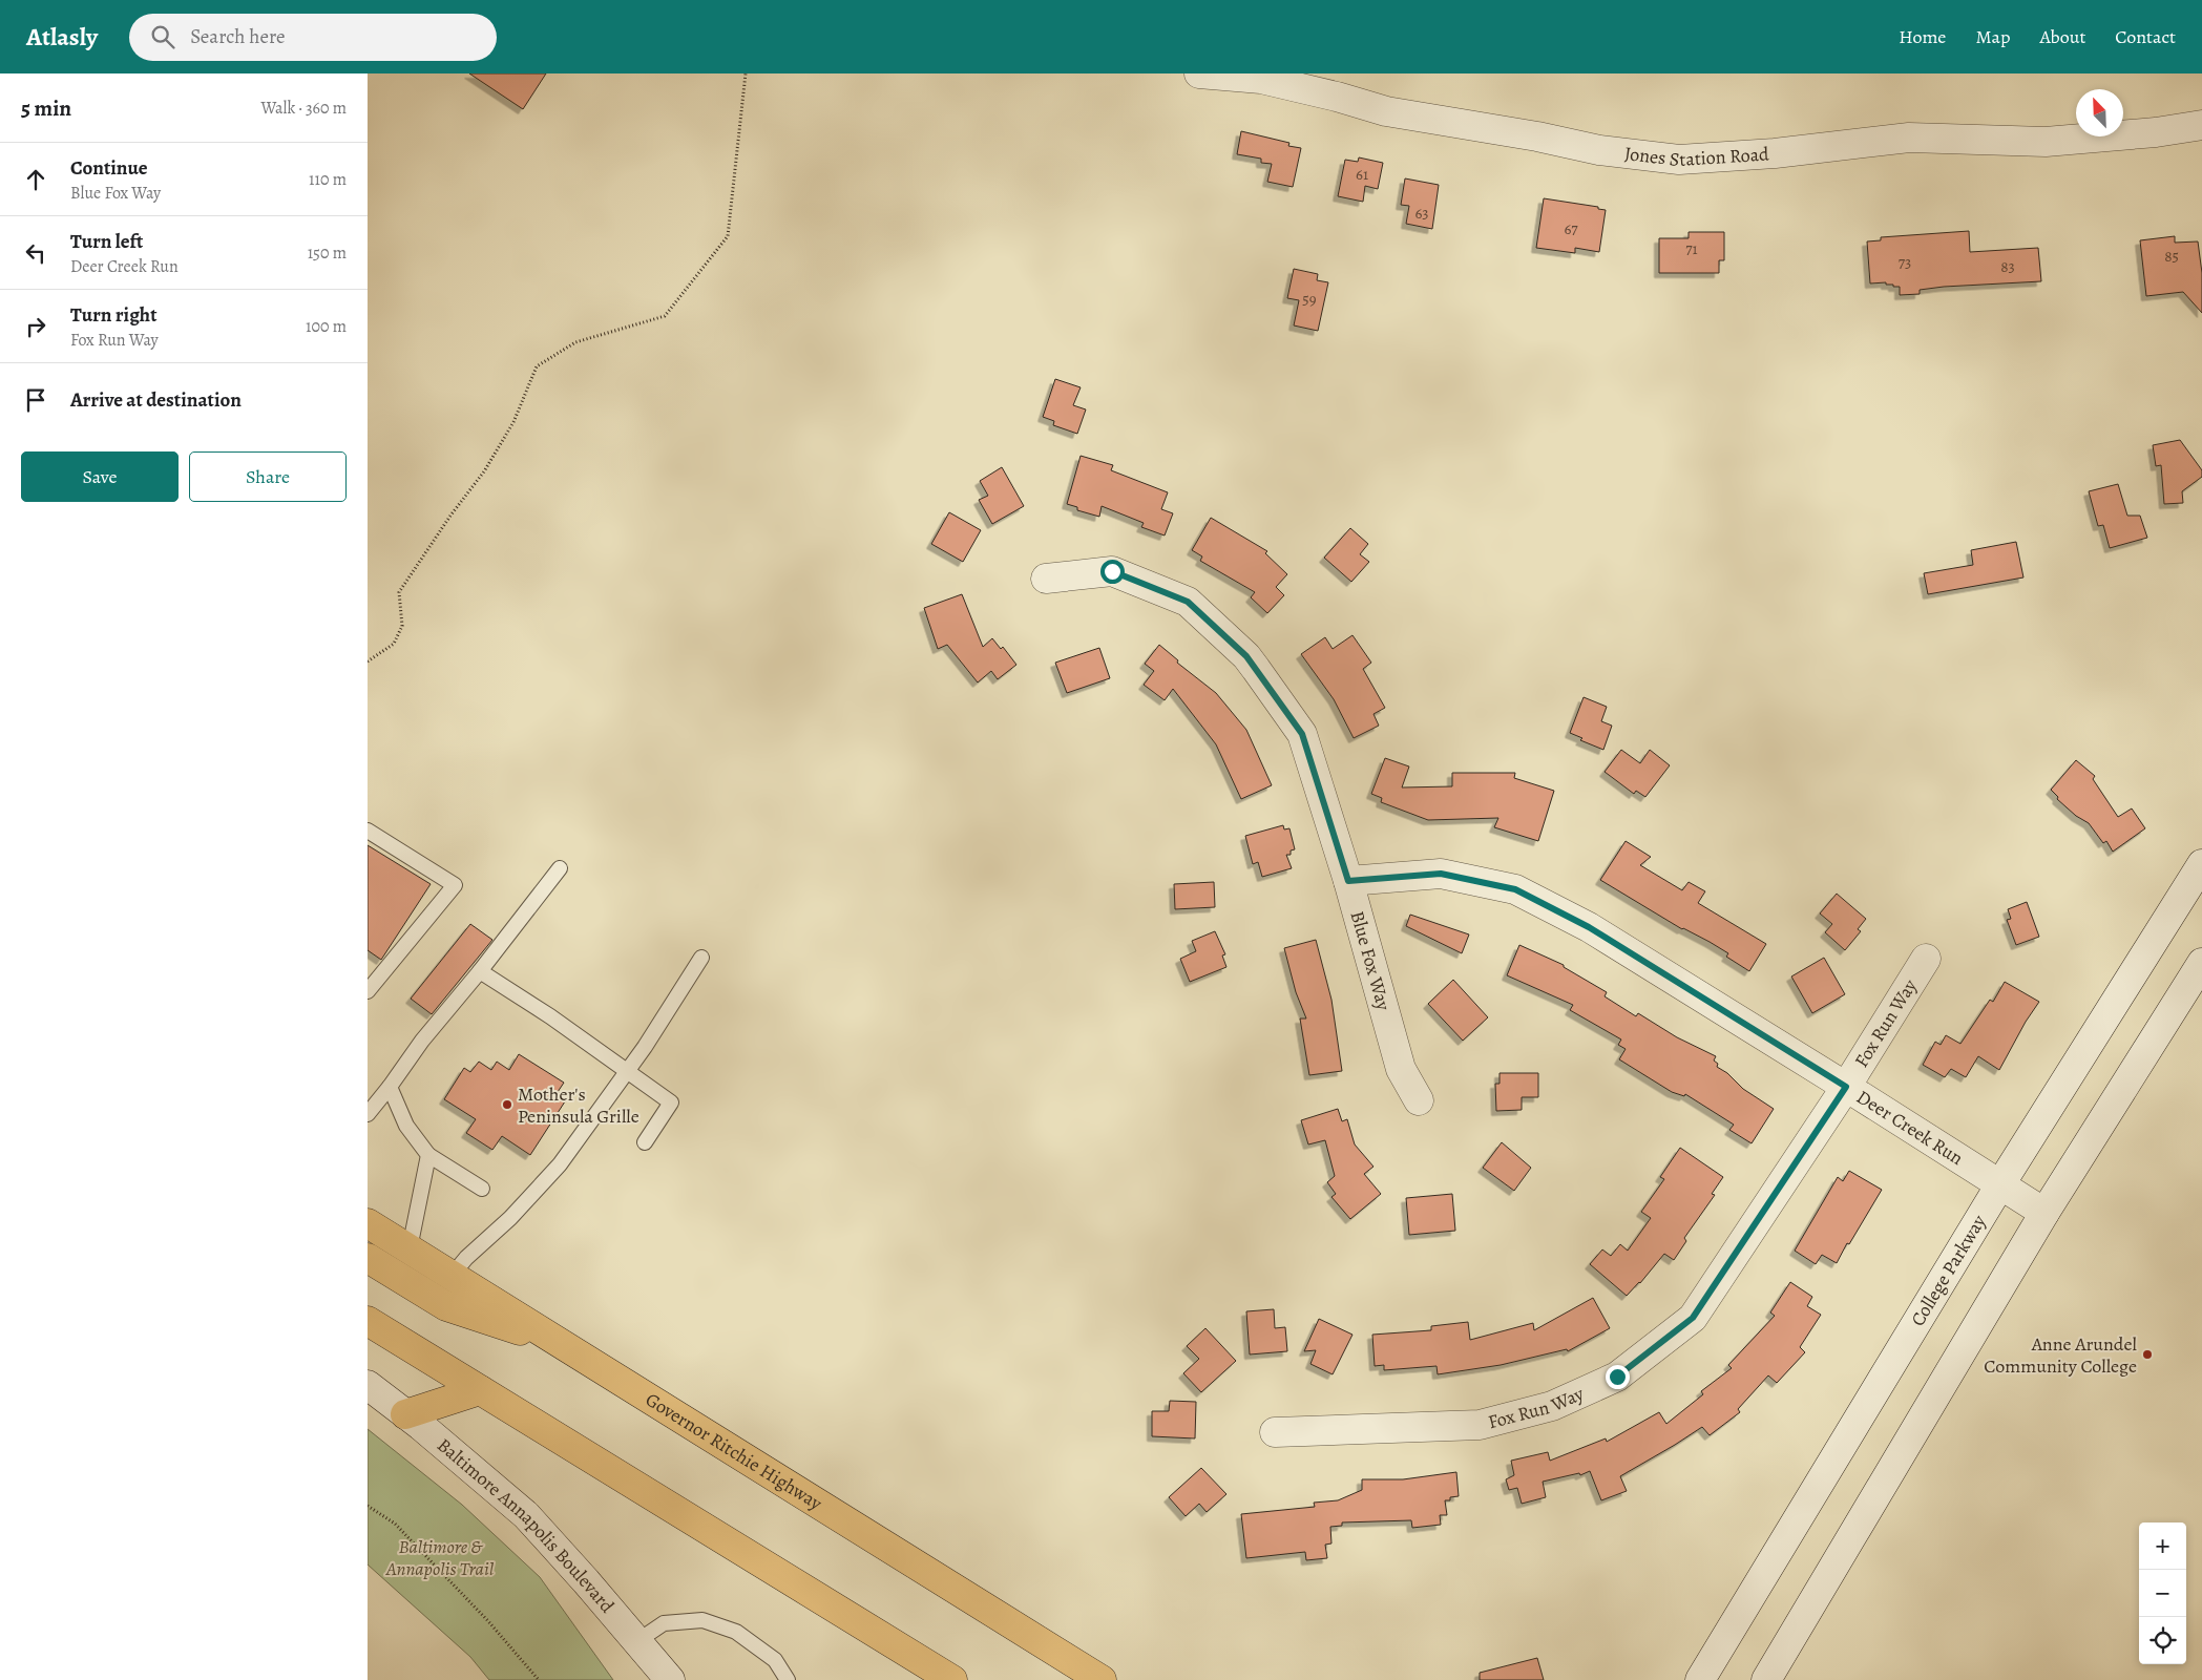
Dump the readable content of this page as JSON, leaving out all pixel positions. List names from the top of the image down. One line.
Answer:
{"streets":{"highway":["Governor Ritchie Highway"],"street":["Jones Station Road","Blue Fox Way","Fox Run Way","Deer Creek Run","College Parkway","Baltimore Annapolis Boulevard"]},"crossings":[["Blue Fox Way","Deer Creek Run"],["Fox Run Way","Deer Creek Run"],["Deer Creek Run","College Parkway"]],"parks":["Baltimore & Annapolis Trail"],"places":["Mother's Peninsula Grille","Anne Arundel Community College"],"house_numbers":["61","63","67","71","85","73","83","59"],"north":"top left","page":{"header":"Atlasly","search":"Search here","nav":["Home","Map","About","Contact"],"heading":["5 min","Walk · 360 m"],"list":[["Continue","Blue Fox Way","110 m"],["Turn left","Deer Creek Run","150 m"],["Turn right","Fox Run Way","100 m"],"Arrive at destination"],"buttons":["Save","Share"],"map_buttons":["+","−"]}}
